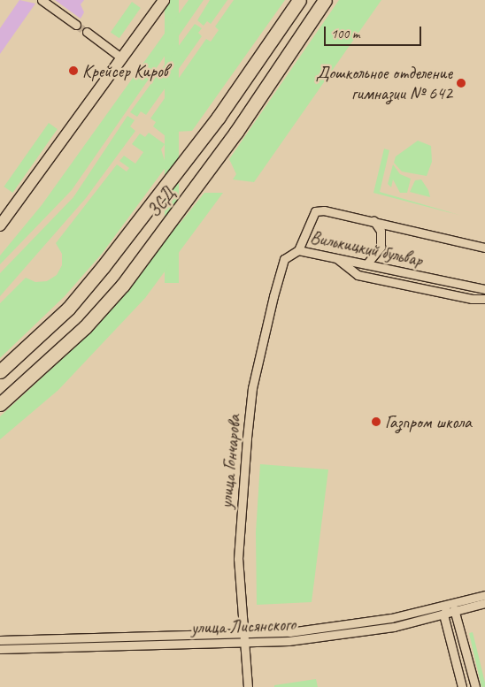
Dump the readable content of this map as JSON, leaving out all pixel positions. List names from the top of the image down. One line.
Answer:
{"streets":{"highway":["ЗСД"],"street":["Вилькицкий бульвар","улица Гончарова","улица Лисянского"]},"crossings":[["Вилькицкий бульвар","улица Гончарова"],["улица Гончарова","улица Лисянского"]],"places":["Крейсер Киров","Дошкольное отделение гимназии № 642","Газпром школа"],"scale_bar":"100 m"}
